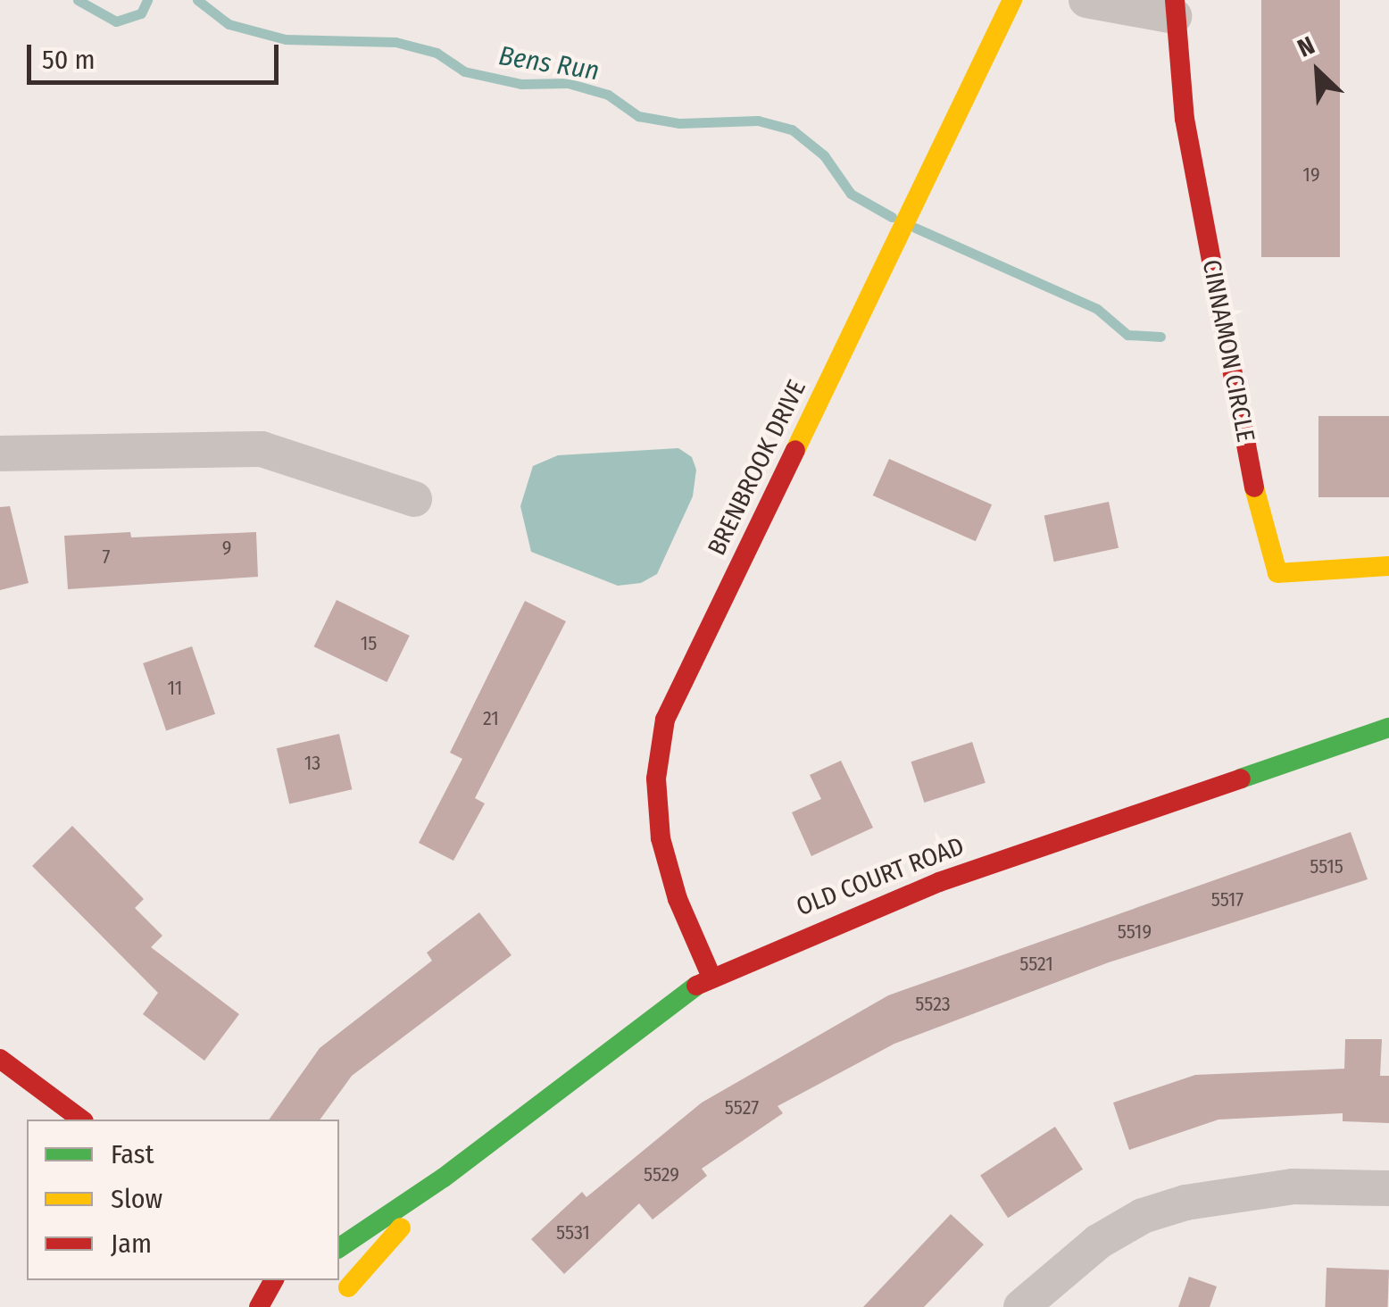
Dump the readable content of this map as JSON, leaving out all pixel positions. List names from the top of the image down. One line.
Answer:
{"streets":{"street":["CINNAMON CIRCLE","BRENBROOK DRIVE","OLD COURT ROAD"]},"crossings":[["BRENBROOK DRIVE","OLD COURT ROAD"]],"water":["Bens Run"],"house_numbers":["19","9","7","15","11","21","13","5515","5517","5519","5521","5523","5527","5529","5531"],"legend":["Fast","Slow","Jam"],"scale_bar":"50 m","north":"top left"}
